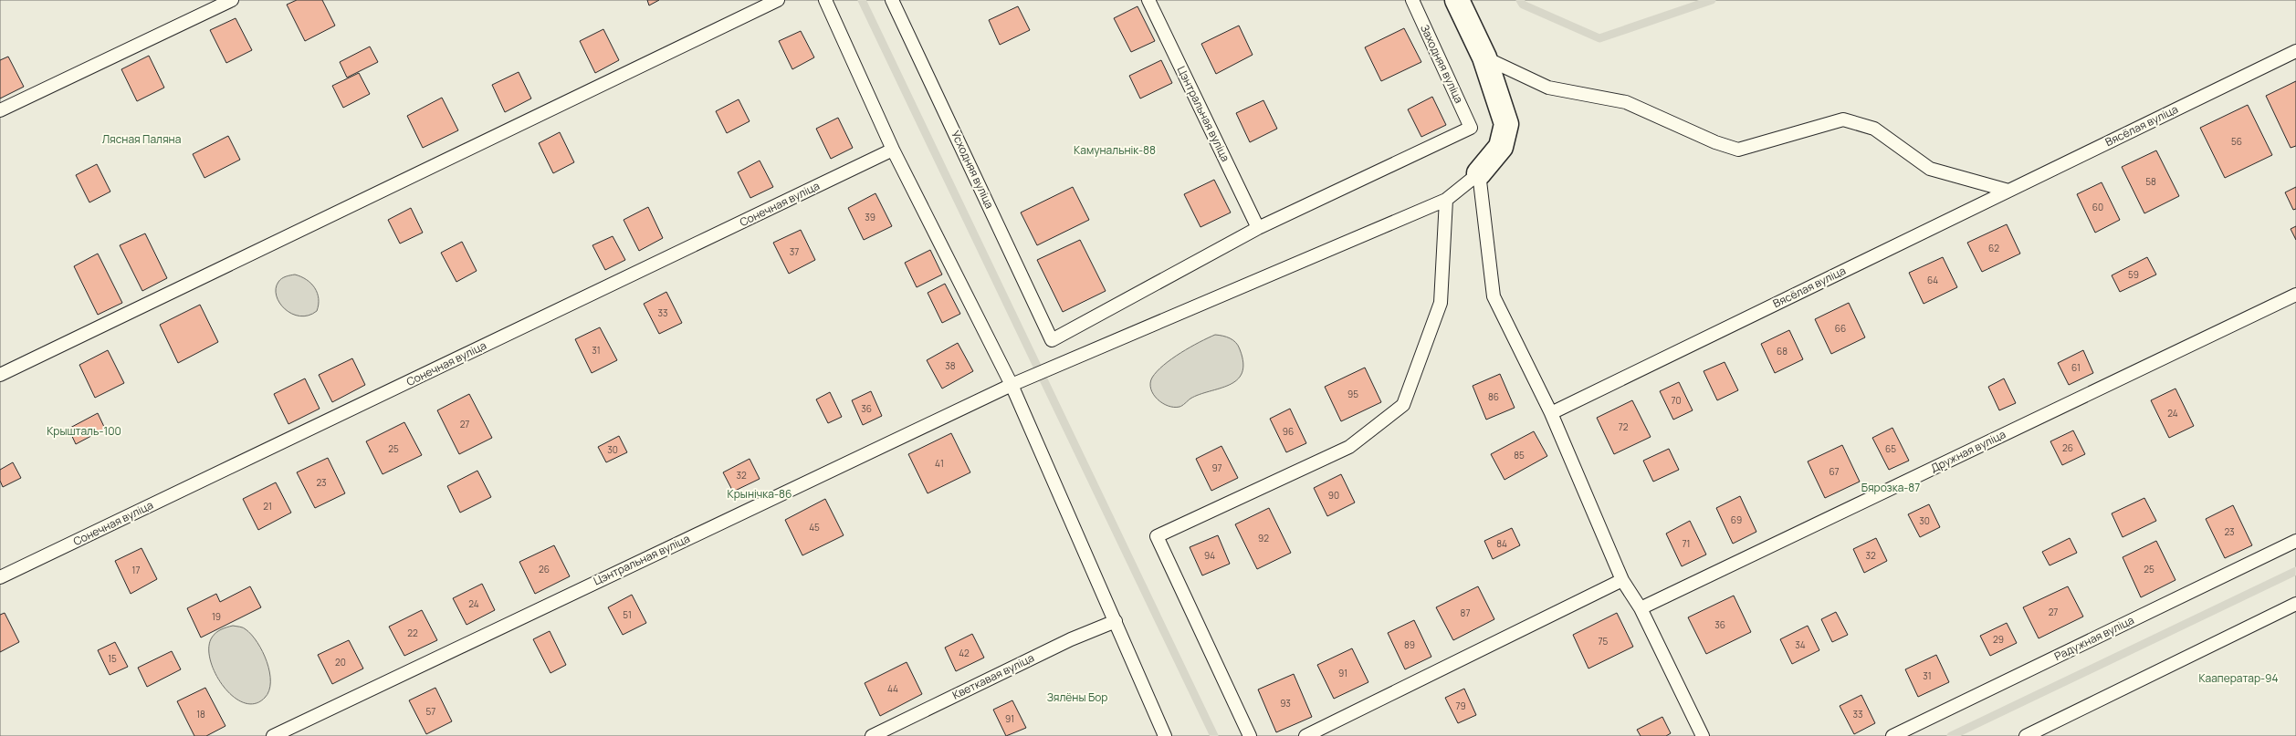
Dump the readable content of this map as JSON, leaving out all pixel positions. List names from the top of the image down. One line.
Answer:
{"streets":{"lane":["Заходняя вуліца","Цэнтральная вуліца","Вясёлая вуліца","Усходняя вуліца","Сонечная вуліца","Дружная вуліца","Радужная вуліца","Кветкавая вуліца"]},"crossings":[["Заходняя вуліца","Цэнтральная вуліца"],["Заходняя вуліца","Усходняя вуліца"],["Цэнтральная вуліца","Усходняя вуліца"]],"parks":["Лясная Паляна","Камунальнік-88","Крышталь-100","Бярозка-87","Крынічка-86","Кааператар-94","Зялёны Бор"],"house_numbers":["56","58","60","39","62","37","59","64","33","66","31","68","38","61","95","86","70","36","24","27","72","96","26","25","65","30","85","41","97","67","32","23","90","21","69","30","45","23","92","84","71","94","32","26","25","17","24","27","87","51","19","36","22","29","75","89","34","42","15","20","91","31","44","93","79","57","18","33","91"]}
